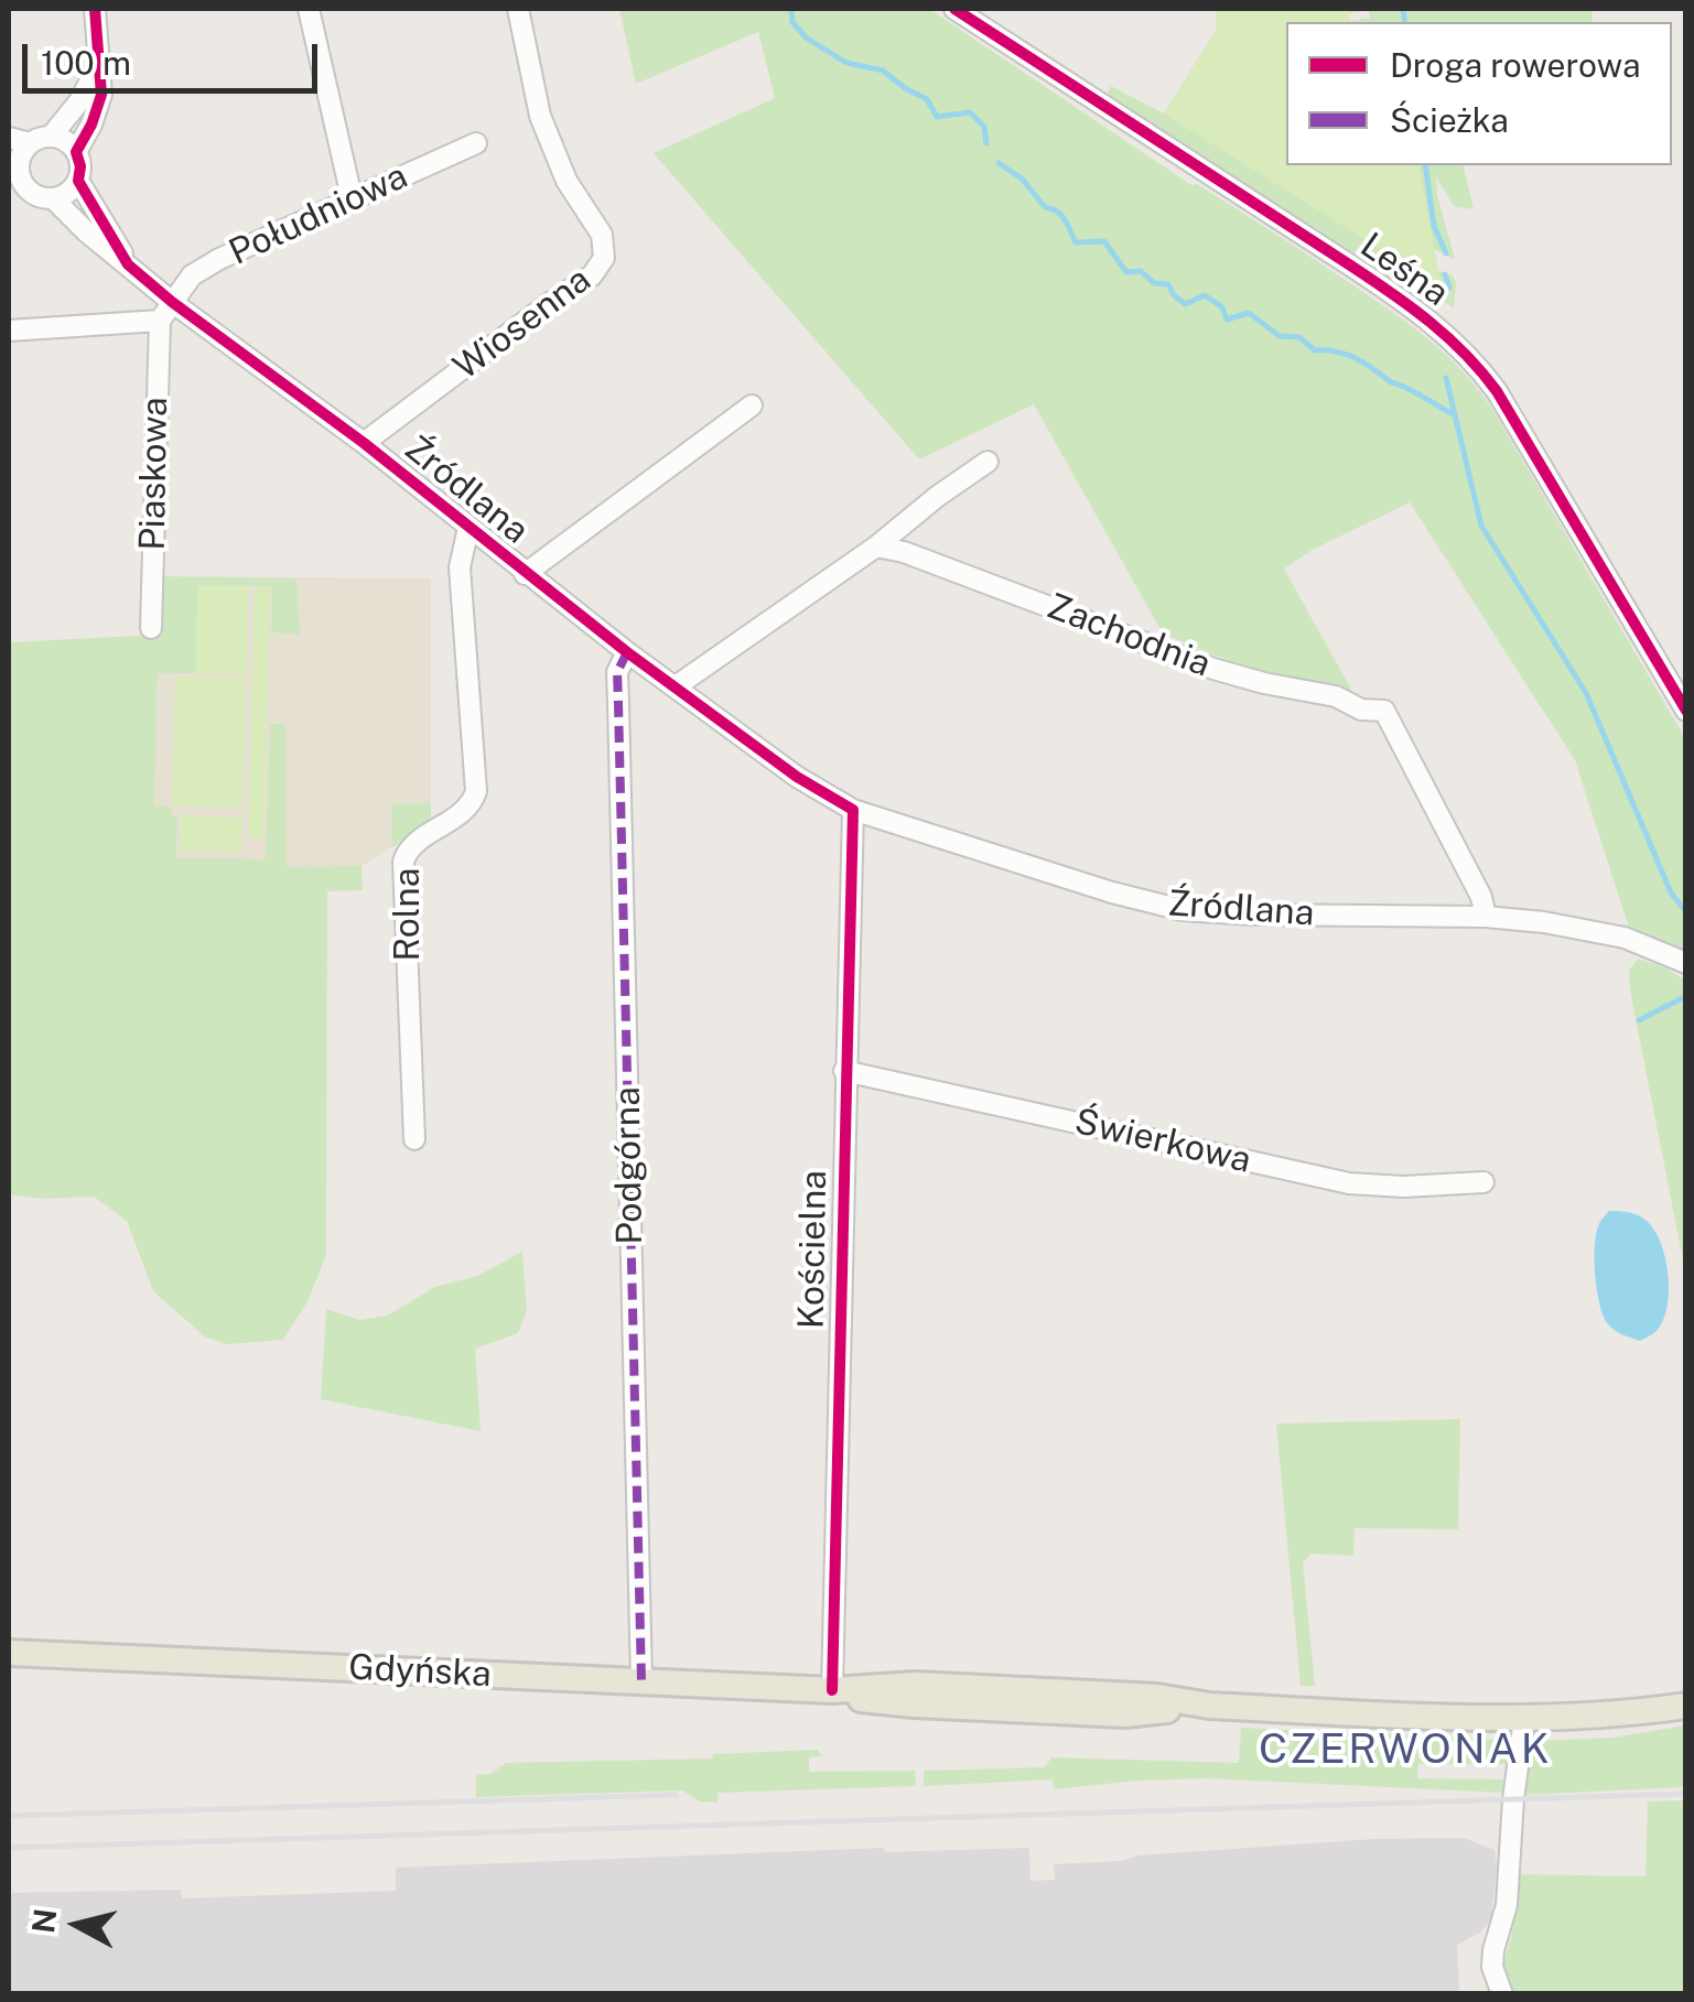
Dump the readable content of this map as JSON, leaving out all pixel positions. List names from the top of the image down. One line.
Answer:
{"streets":{"main road":["Gdyńska"],"street":["Południowa","Leśna","Wiosenna","Piaskowa","Źródlana","Zachodnia","Rolna","Świerkowa","Podgórna","Kościelna"]},"crossings":[["Południowa","Źródlana"],["Wiosenna","Źródlana"],["Źródlana","Zachodnia"],["Źródlana","Rolna"],["Źródlana","Podgórna"],["Źródlana","Kościelna"],["Świerkowa","Kościelna"],["Podgórna","Gdyńska"],["Kościelna","Gdyńska"]],"districts":["CZERWONAK"],"legend":["Droga rowerowa","Ścieżka"],"scale_bar":"100 m","north":"left"}
